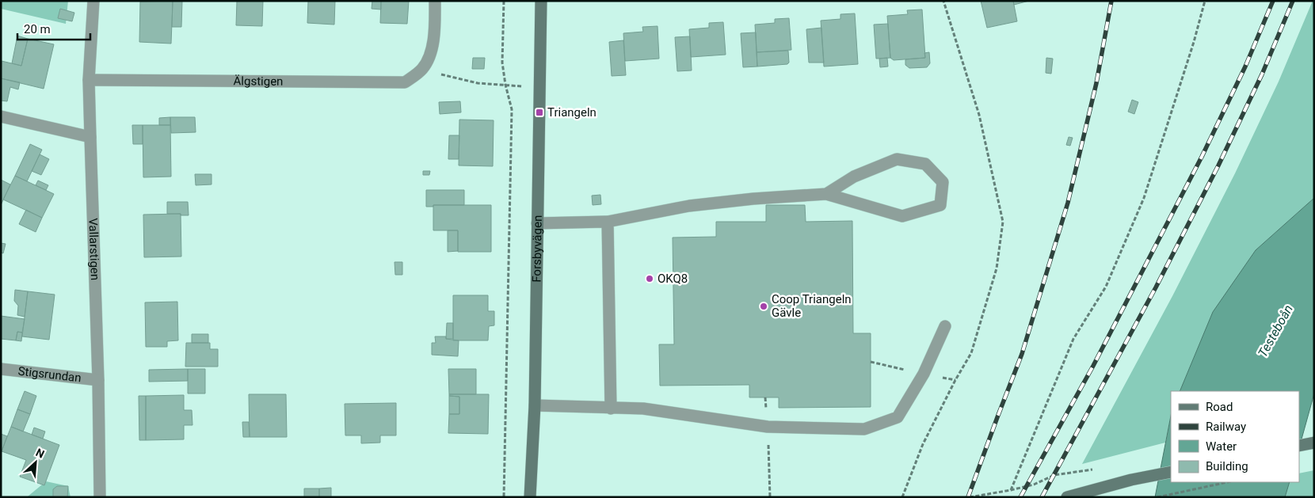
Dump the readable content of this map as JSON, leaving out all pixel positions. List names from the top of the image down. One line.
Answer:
{"streets":{"street":["Älgstigen","Vallarstigen","Forsbyvägen","Stigsrundan"]},"crossings":[["Älgstigen","Vallarstigen"],["Vallarstigen","Stigsrundan"]],"water":["Testeboån"],"places":{"transit":["Triangeln"],"other":["OKQ8","Coop Triangeln Gävle"]},"legend":["Road","Railway","Water","Building"],"scale_bar":"20 m","north":"top right"}
